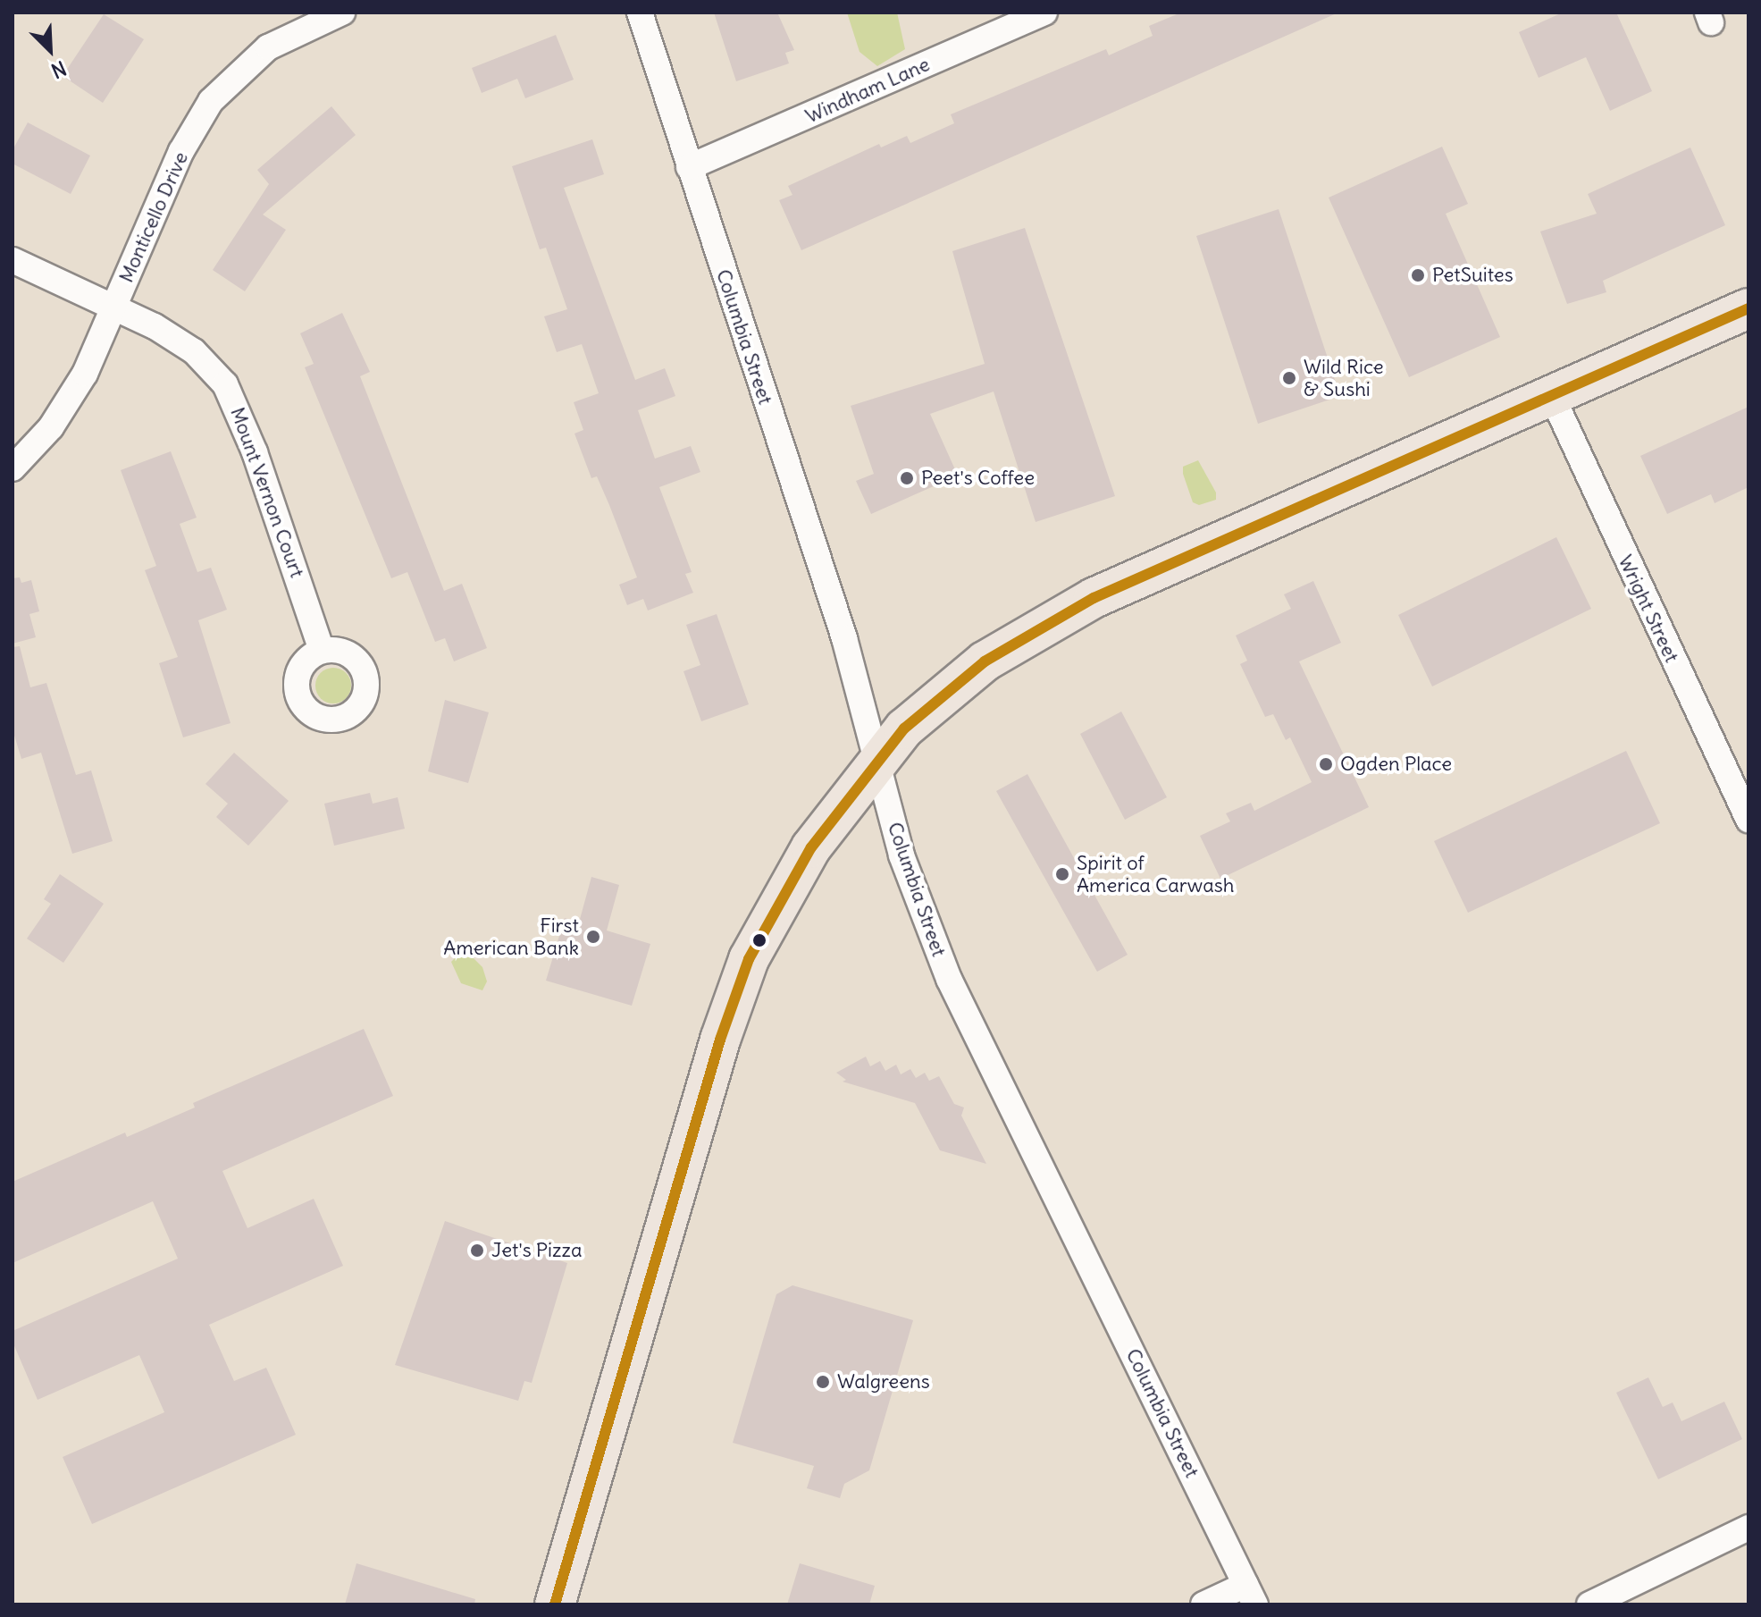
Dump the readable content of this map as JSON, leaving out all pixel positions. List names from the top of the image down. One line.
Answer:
{"streets":{"street":["Windham Lane","Monticello Drive","Columbia Street","Mount Vernon Court","Wright Street"]},"crossings":[["Windham Lane","Columbia Street"],["Monticello Drive","Mount Vernon Court"]],"places":["PetSuites","Wild Rice & Sushi","Peet's Coffee","Ogden Place","Spirit of America Carwash","First American Bank","Jet's Pizza","Walgreens"],"north":"bottom right"}
